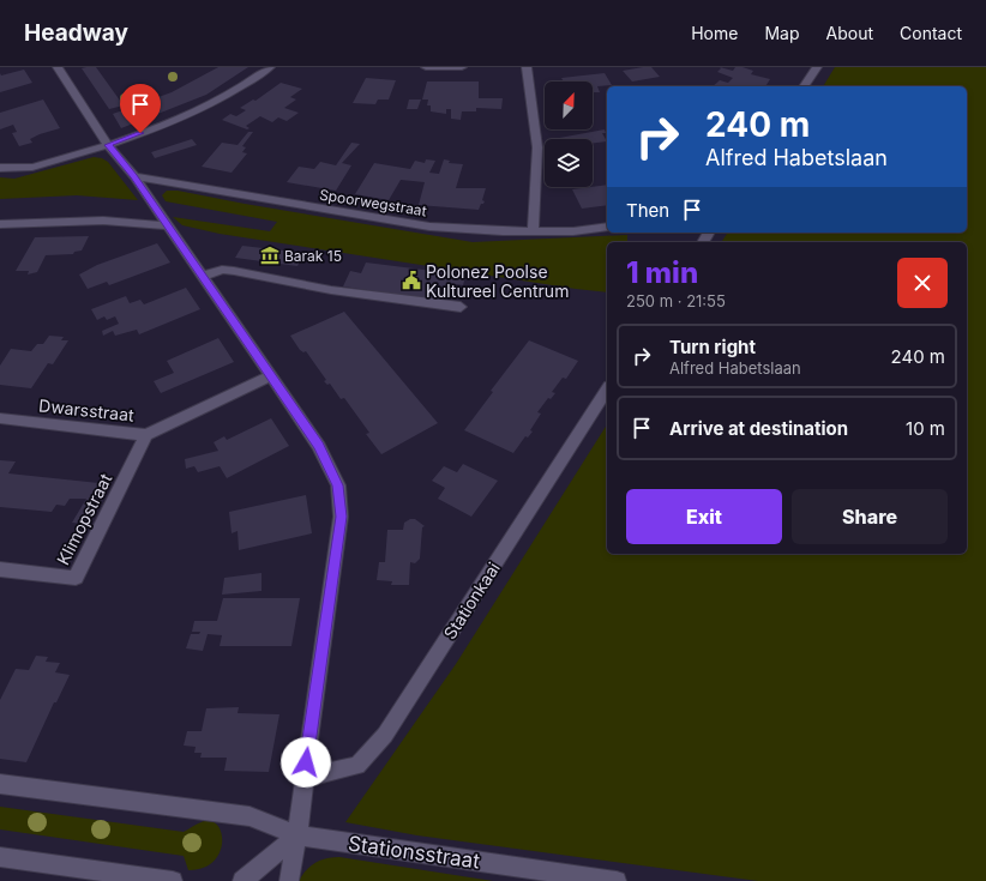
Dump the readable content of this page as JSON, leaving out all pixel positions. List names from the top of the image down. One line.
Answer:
{"streets":{"street":["Spoorwegstraat","Dwarsstraat","Klimopstraat","Stationkaai","Stationsstraat"]},"crossings":[["Dwarsstraat","Klimopstraat"]],"places":{"museum":["Barak 15"],"public building":["Polonez Poolse Kultureel Centrum"]},"north":"top right","page":{"header":"Headway","nav":["Home","Map","About","Contact"],"turn":["240 m","Alfred Habetslaan"],"then":"Then","heading":["1 min","250 m · 21:55"],"list":[{"name":"Turn right","note":"Alfred Habetslaan","value":"240 m"},{"name":"Arrive at destination","value":"10 m"}],"buttons":["Exit","Share"]}}
